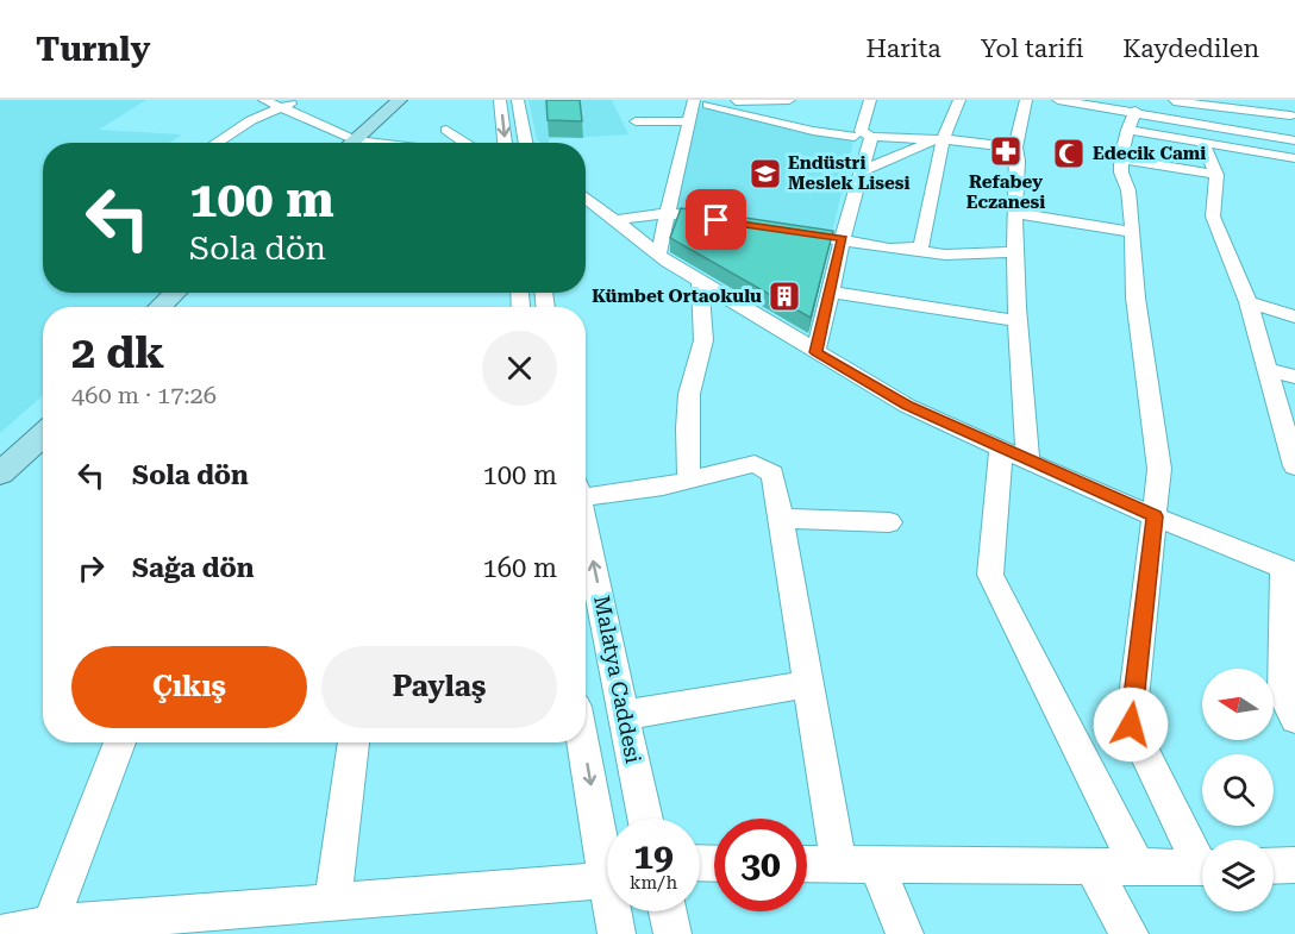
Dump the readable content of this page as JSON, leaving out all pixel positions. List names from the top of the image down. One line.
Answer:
{"streets":{"street":["Malatya Caddesi"]},"places":{"pharmacy":["Refabey Eczanesi"],"mosque":["Edecik Cami"],"school or university":["Endüstri Meslek Lisesi"],"building":["Kümbet Ortaokulu"]},"north":"left","page":{"header":"Turnly","nav":["Harita","Yol tarifi","Kaydedilen"],"turn":["100 m","Sola dön"],"heading":["2 dk","460 m · 17:26"],"list":[{"name":"Sola dön","value":"100 m"},{"name":"Sağa dön","value":"160 m"}],"buttons":["Çıkış","Paylaş"],"speed":"19 km/h","limit":"30"}}
